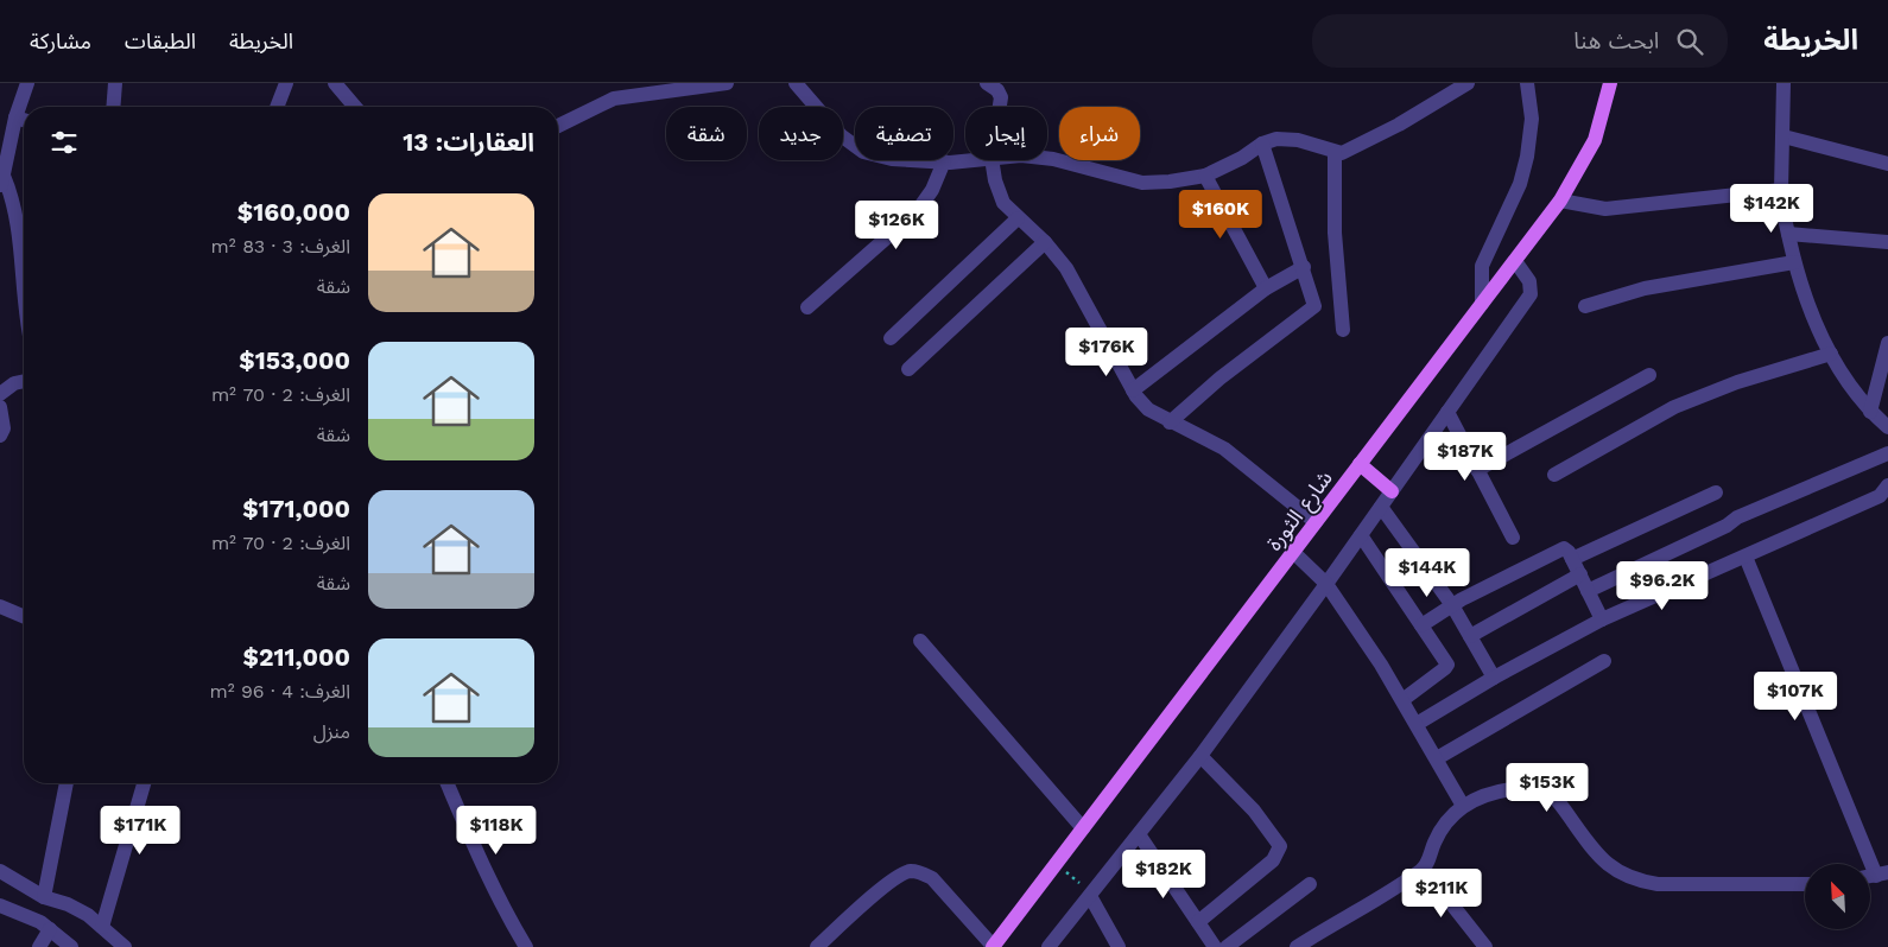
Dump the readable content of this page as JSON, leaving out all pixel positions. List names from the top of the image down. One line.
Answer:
{"streets":{"main road":["شارع الثورة"]},"north":"top left","page":{"header":"الخريطة","search":"ابحث هنا","nav":["الخريطة","الطبقات","مشاركة"],"chip":["شراء","إيجار","تصفية","جديد","شقة"],"heading":"العقارات: 13","list":[{"name":"$160,000","note":"الغرف: 3 · 83 m² · شقة"},{"name":"$153,000","note":"الغرف: 2 · 70 m² · شقة"},{"name":"$171,000","note":"الغرف: 2 · 70 m² · شقة"},{"name":"$211,000","note":"الغرف: 4 · 96 m² · منزل"}],"price":["$142K","$160K","$126K","$176K","$187K","$144K","$96.2K","$107K","$153K","$171K","$118K","$182K","$211K"]}}
